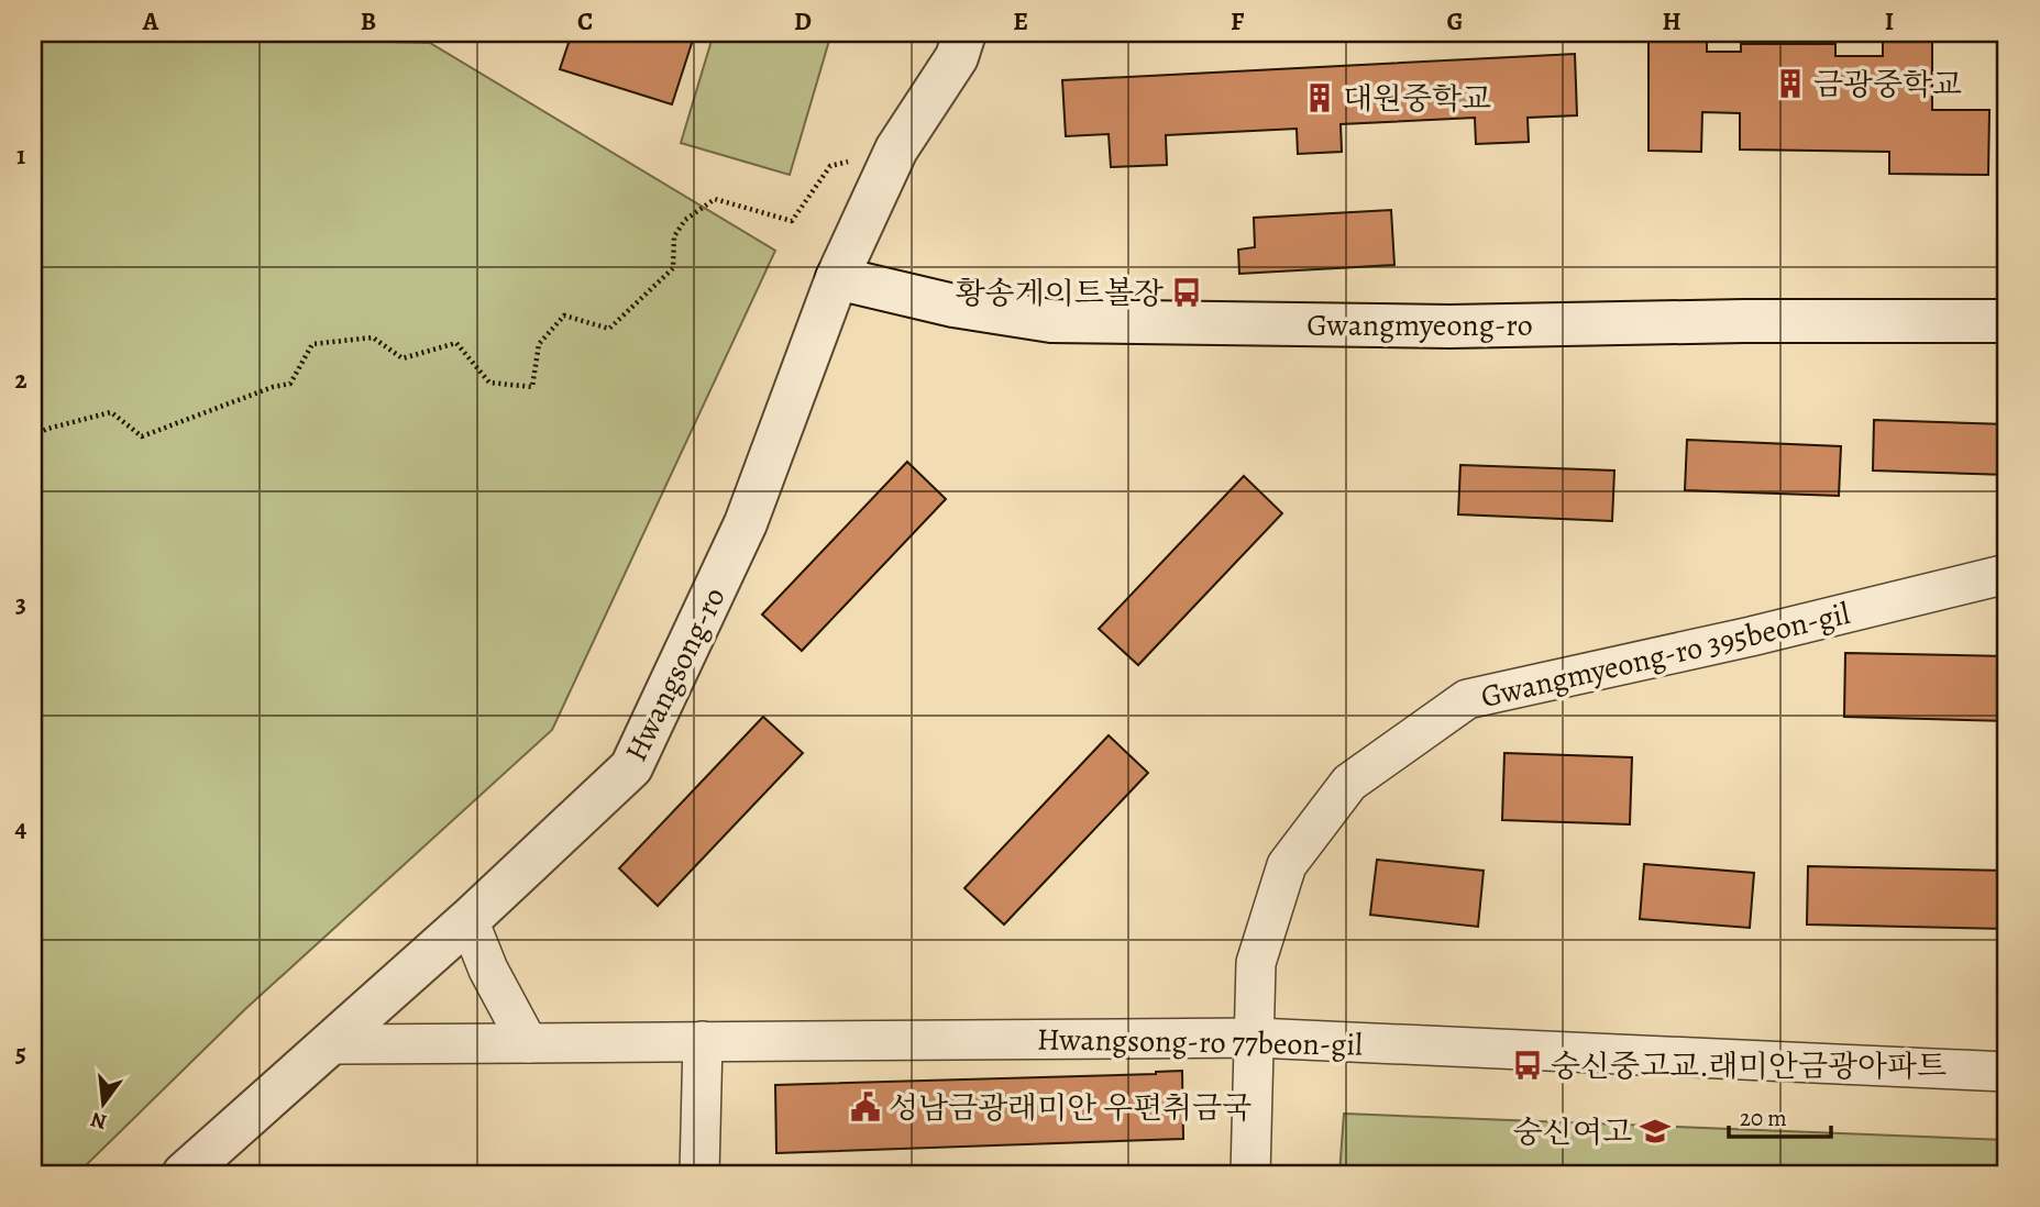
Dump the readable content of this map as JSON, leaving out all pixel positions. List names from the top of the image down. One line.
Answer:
{"streets":{"street":["Gwangmyeong-ro","Gwangmyeong-ro 395beon-gil","Hwangsong-ro","Hwangsong-ro 77beon-gil"]},"crossings":[["Gwangmyeong-ro","Hwangsong-ro"],["Gwangmyeong-ro 395beon-gil","Hwangsong-ro 77beon-gil"],["Hwangsong-ro","Hwangsong-ro 77beon-gil"]],"places":{"building":["금광중학교","대원중학교"],"bus stop":["황송게이트볼장","숭신중고교.래미안금광아파트"],"public building":["성남금광래미안 우편취금국"],"school or university":["숭신여고"]},"scale_bar":"20 m","north":"bottom","grid":{"columns":["A","B","C","D","E","F","G","H","I"],"rows":["1","2","3","4","5"]}}
